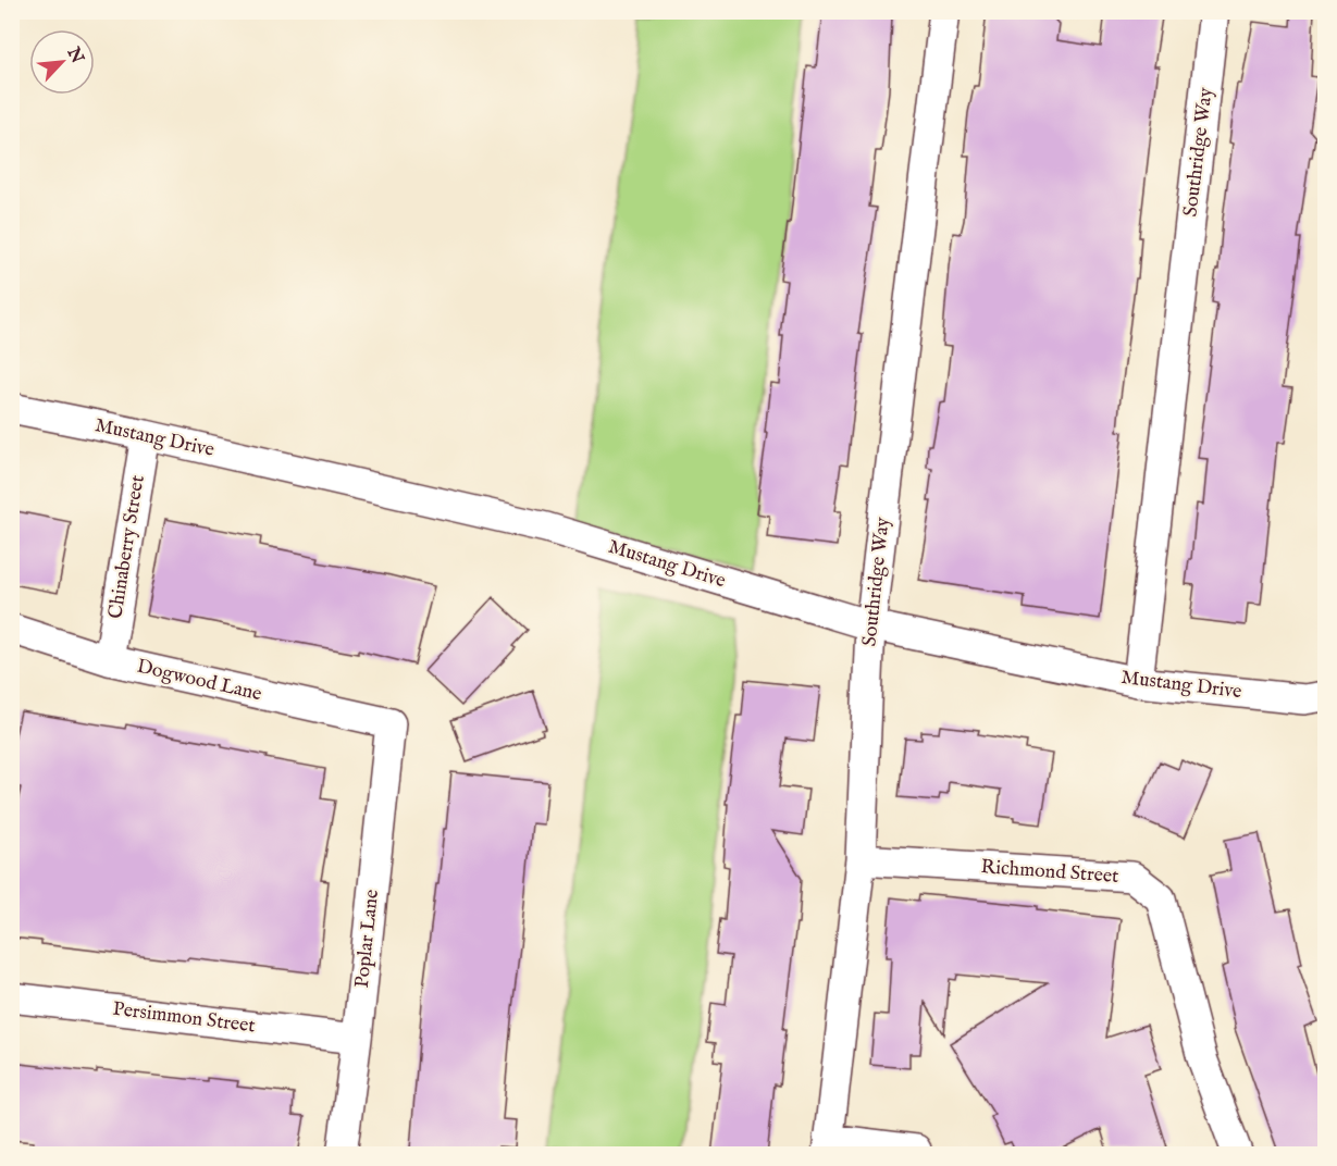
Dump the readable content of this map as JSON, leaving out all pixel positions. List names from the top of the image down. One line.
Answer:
{"streets":{"street":["Southridge Way","Mustang Drive","Chinaberry Street","Dogwood Lane","Richmond Street","Poplar Lane","Persimmon Street"]},"crossings":[["Southridge Way","Mustang Drive"],["Southridge Way","Richmond Street"],["Mustang Drive","Chinaberry Street"],["Chinaberry Street","Dogwood Lane"],["Dogwood Lane","Poplar Lane"],["Poplar Lane","Persimmon Street"]],"north":"top right"}
